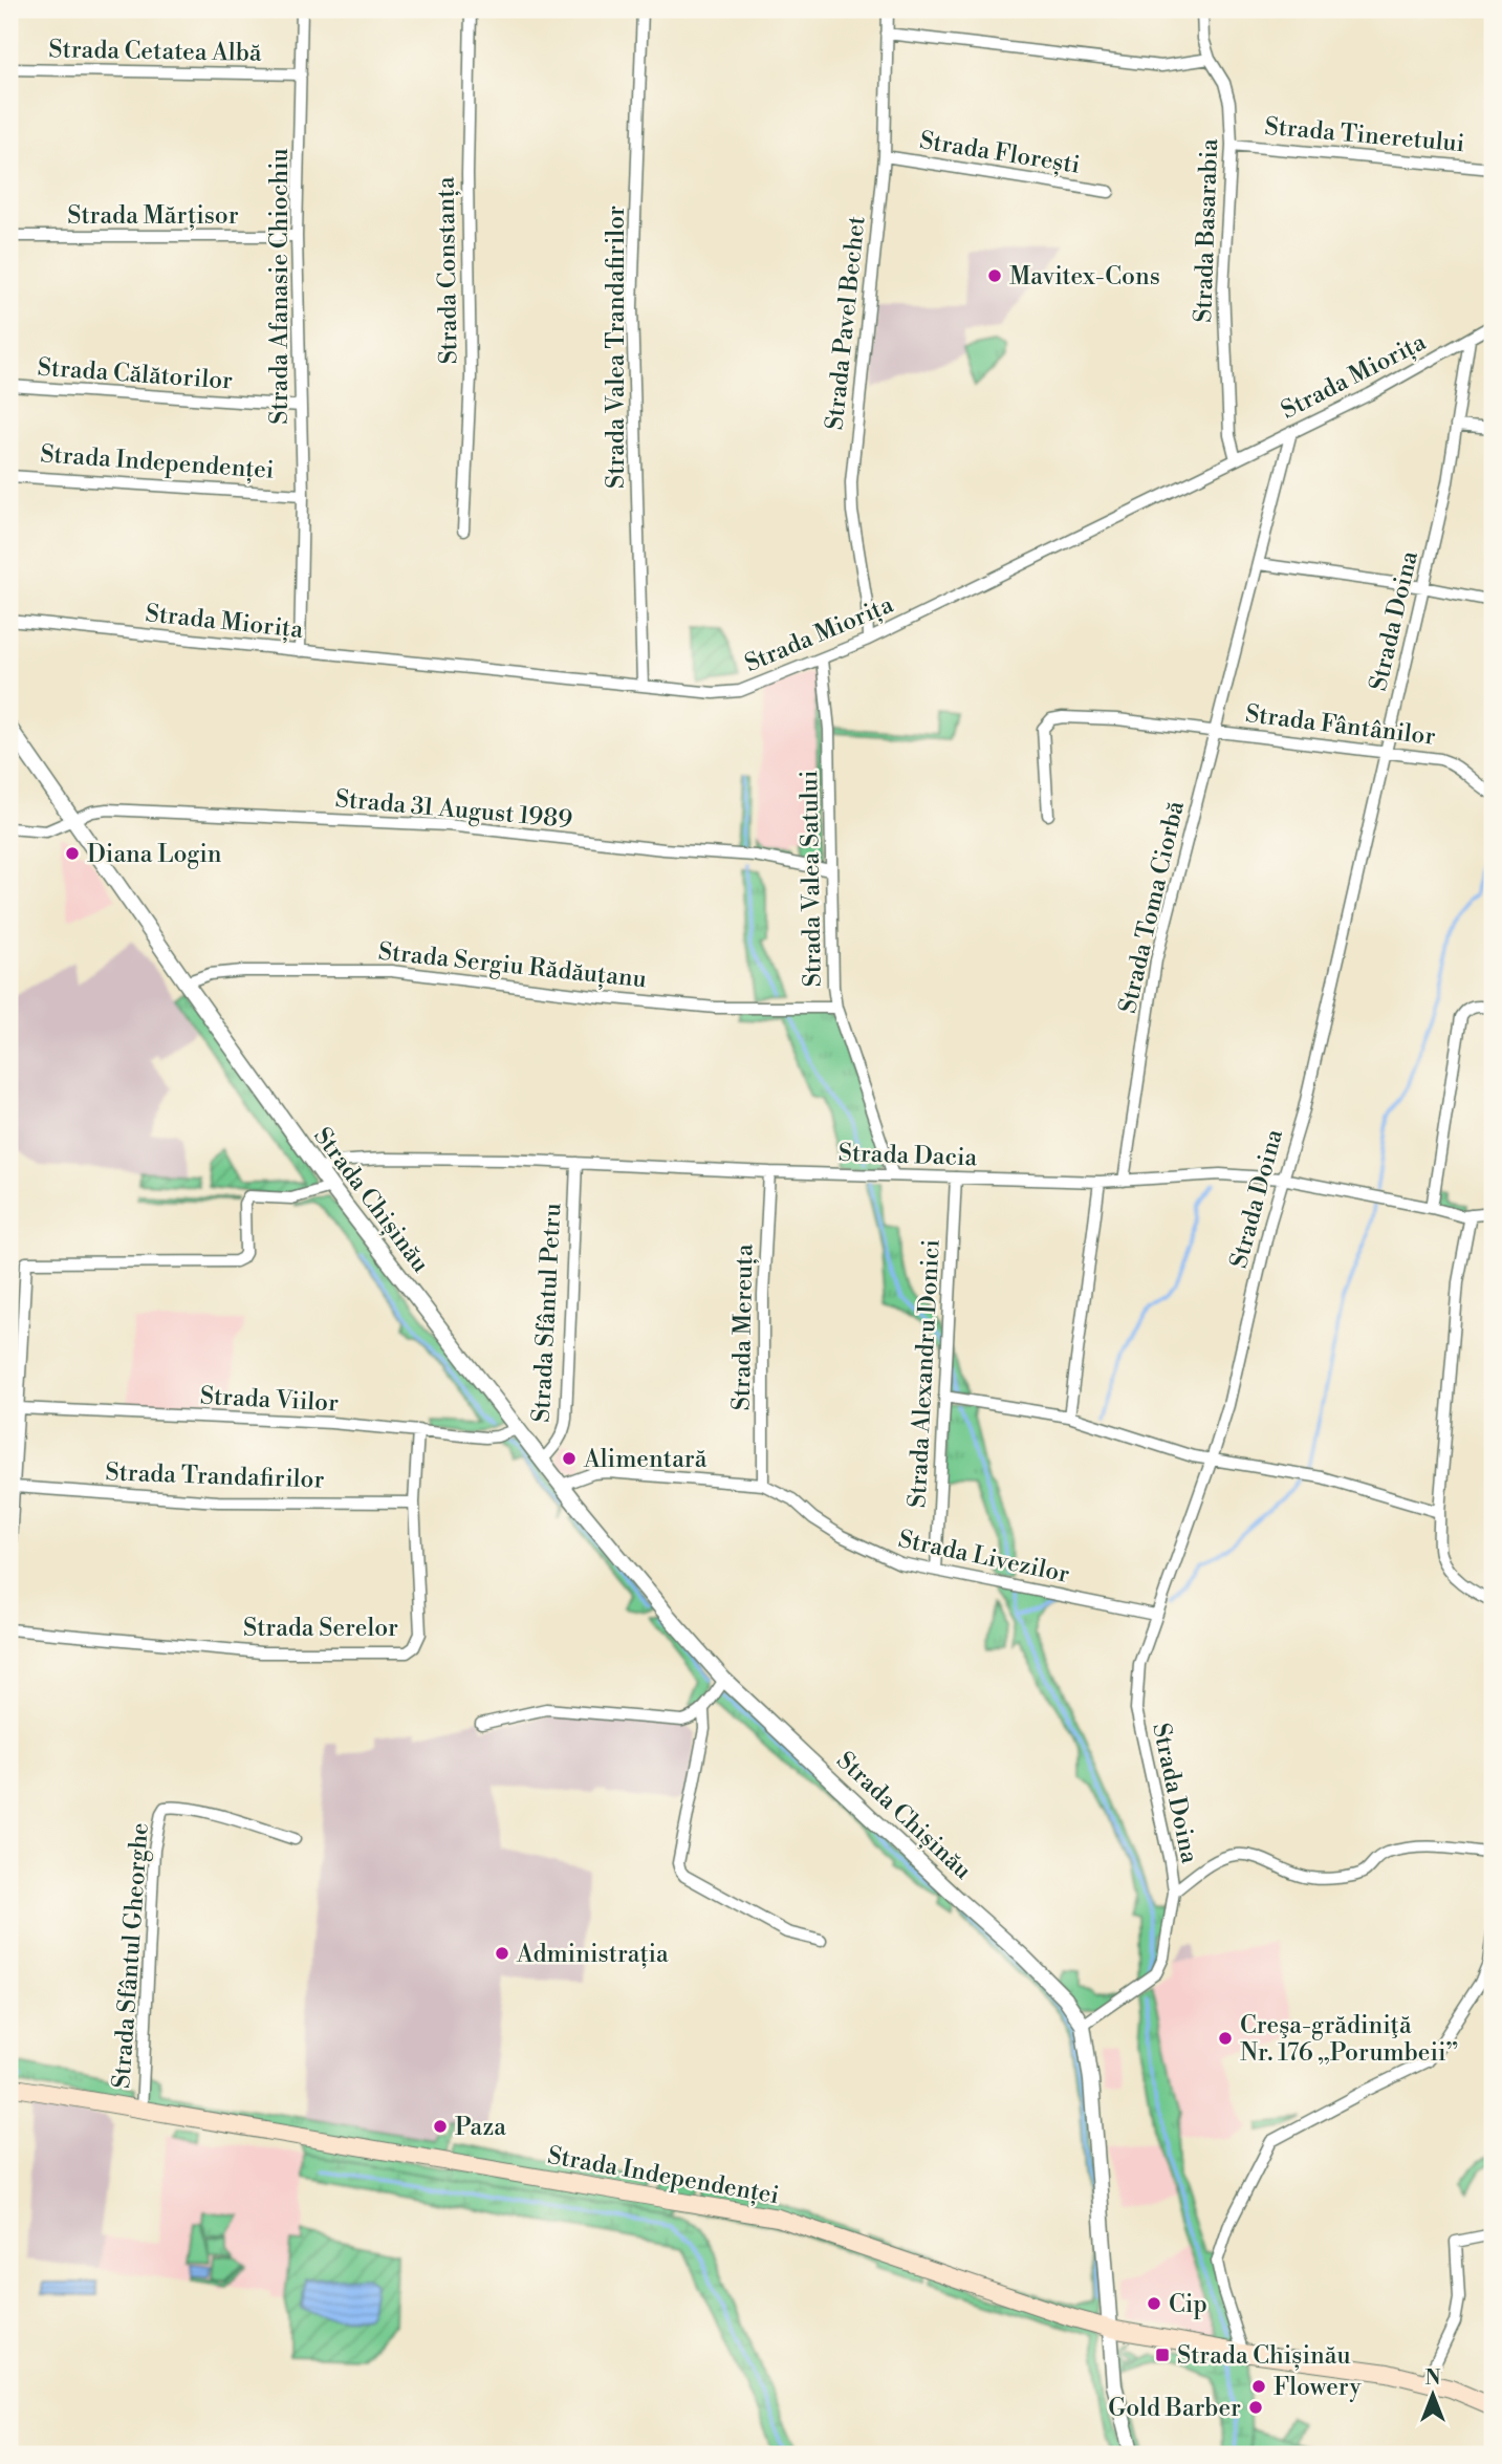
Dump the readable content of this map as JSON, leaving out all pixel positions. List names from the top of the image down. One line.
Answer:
{"streets":{"main road":["Strada Independenței"],"street":["Strada Cetatea Albă","Strada Tineretului","Strada Florești","Strada Mărțisor","Strada Basarabia","Strada Constanța","Strada Afanasie Chiochiu","Strada Pavel Bechet","Strada Valea Trandafirilor","Strada Călătorilor","Strada Miorița","Strada Doina","Strada Fântânilor","Strada 31 August 1989","Strada Valea Satului","Strada Toma Ciorbă","Strada Sergiu Rădăuțanu","Strada Dacia","Strada Chișinău","Strada Sfântul Petru","Strada Mereuța","Strada Alexandru Donici","Strada Viilor","Strada Trandafirilor","Strada Livezilor","Strada Serelor","Strada Sfântul Gheorghe"]},"crossings":[["Strada Cetatea Albă","Strada Afanasie Chiochiu"],["Strada Tineretului","Strada Basarabia"],["Strada Florești","Strada Pavel Bechet"],["Strada Mărțisor","Strada Afanasie Chiochiu"],["Strada Basarabia","Strada Miorița"],["Strada Afanasie Chiochiu","Strada Călătorilor"],["Strada Afanasie Chiochiu","Strada Miorița"],["Strada Afanasie Chiochiu","Strada Independenței"],["Strada Pavel Bechet","Strada Miorița"],["Strada Valea Trandafirilor","Strada Miorița"],["Strada Miorița","Strada Doina"],["Strada Miorița","Strada Valea Satului"],["Strada Miorița","Strada Toma Ciorbă"],["Strada Independenței","Strada Chișinău"],["Strada Independenței","Strada Sfântul Gheorghe"],["Strada Doina","Strada Fântânilor"],["Strada Doina","Strada Dacia"],["Strada Doina","Strada Chișinău"],["Strada Doina","Strada Livezilor"],["Strada Fântânilor","Strada Toma Ciorbă"],["Strada 31 August 1989","Strada Valea Satului"],["Strada 31 August 1989","Strada Chișinău"],["Strada Valea Satului","Strada Sergiu Rădăuțanu"],["Strada Valea Satului","Strada Dacia"],["Strada Toma Ciorbă","Strada Dacia"],["Strada Sergiu Rădăuțanu","Strada Chișinău"],["Strada Dacia","Strada Chișinău"],["Strada Dacia","Strada Sfântul Petru"],["Strada Dacia","Strada Mereuța"],["Strada Dacia","Strada Alexandru Donici"],["Strada Chișinău","Strada Sfântul Petru"],["Strada Chișinău","Strada Viilor"],["Strada Chișinău","Strada Livezilor"],["Strada Mereuța","Strada Livezilor"],["Strada Alexandru Donici","Strada Livezilor"],["Strada Viilor","Strada Serelor"],["Strada Trandafirilor","Strada Serelor"]],"places":{"other":["Mavitex-Cons","Diana Login","Alimentară","Administrația","Creşa-grădiniţă Nr. 176 „Porumbeii”","Paza","Cip","Flowery","Gold Barber"],"transit":["Strada Chișinău"]},"north":"top"}
